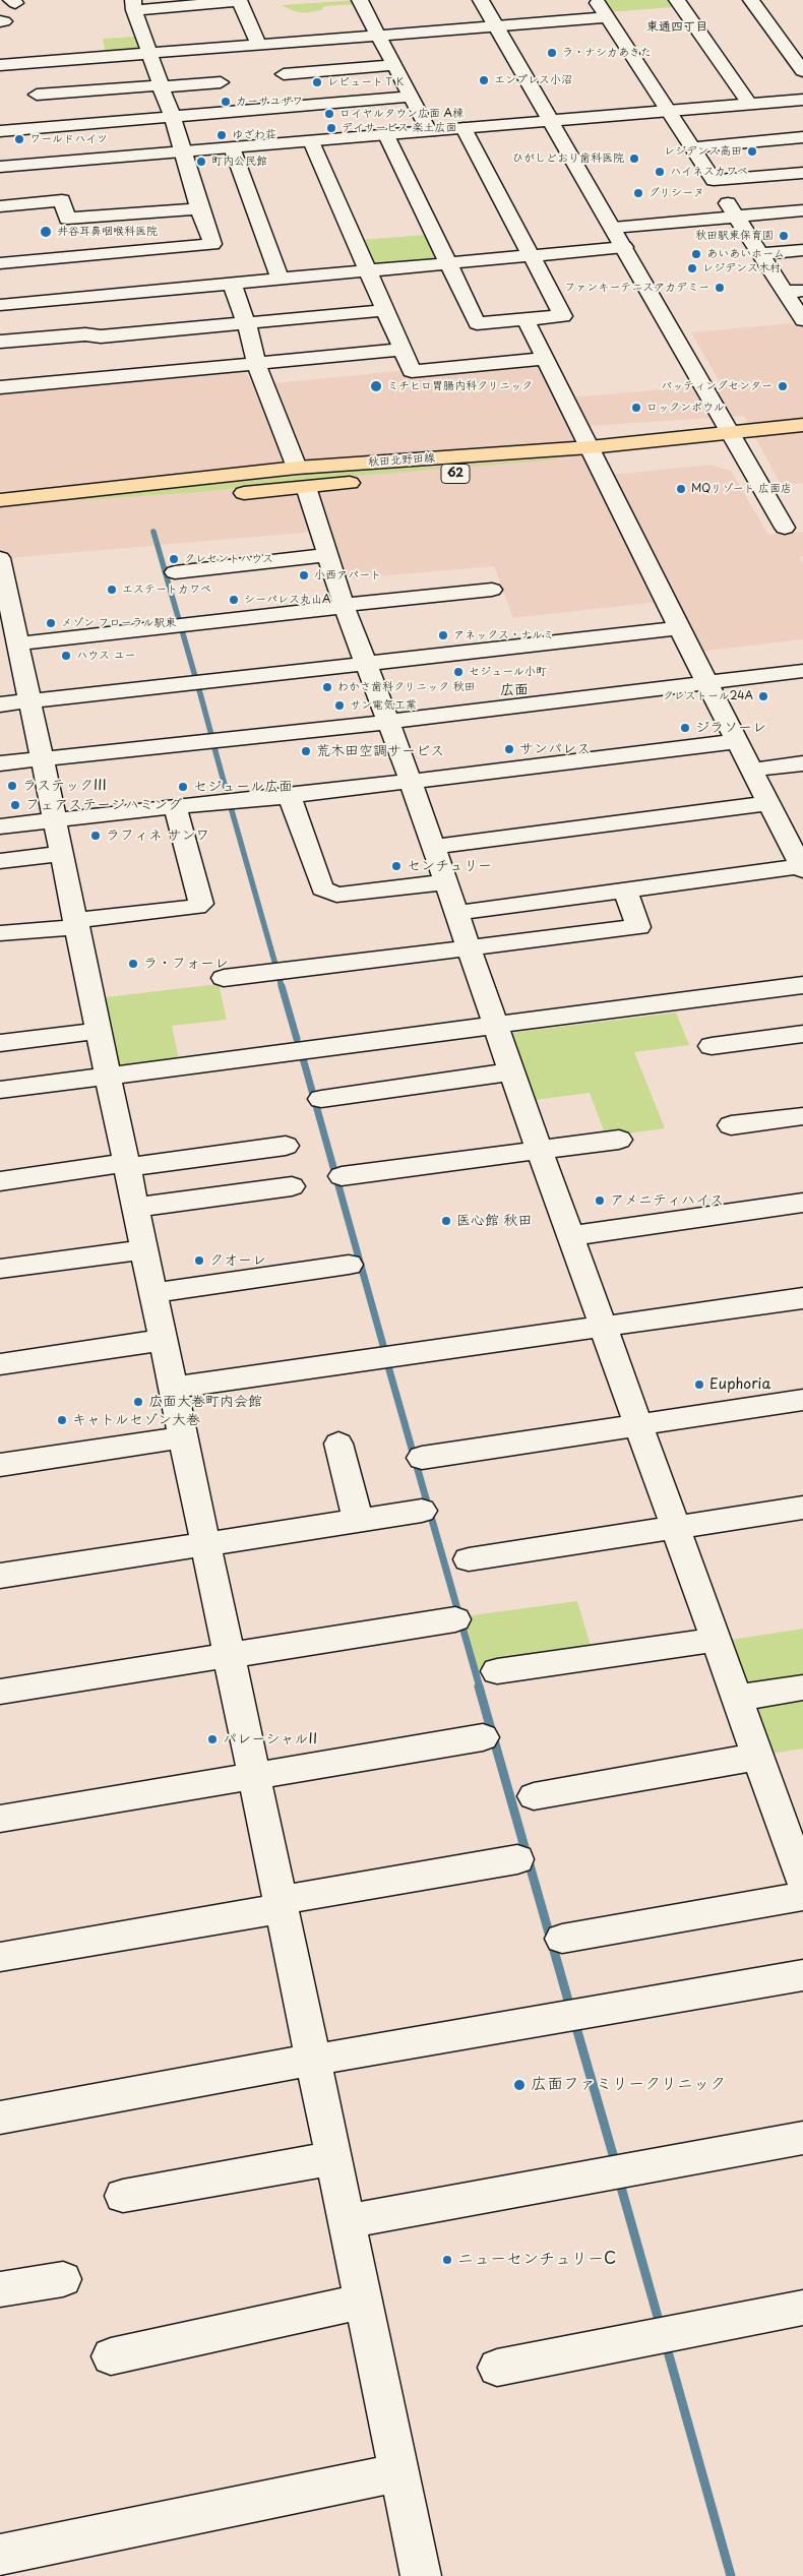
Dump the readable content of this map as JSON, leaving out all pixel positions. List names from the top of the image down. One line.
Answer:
{"streets":{"main road":["秋田北野田線","62"]},"districts":["東通四丁目","広面"],"places":["ラ・ナシカあきた","エンプレス小沼","レピュートＴＫ","カーサユザワ","ロイヤルタウン広面 A棟","デイサービス 楽土広面","ゆざわ荘","ワールドハイツ","レジデンス高田","ひがしどおり歯科医院","町内公民館","ハイネスカワベ","グリシーヌ","井谷耳鼻咽喉科医院","秋田駅東保育園","あいあいホーム","レジデンス木村","ファンキーテニスアカデミー","ミチヒロ胃腸内科クリニック","バッティングセンター","ロックンボウル","MQリゾート 広面店","クレセントハウス","小西アパート","エステートカワベ","シーパレス丸山A","メゾン フローラル駅東","アネックス・ナルミ","ハウス ユー","セジュール小町","わかさ歯科クリニック 秋田","クレストール24A","サン電気工業","ジラソーレ","サンパレス","荒木田空調サービス","ラステックIII","セジュール広面","フェアステージハミング","ラフィネ サンワ","センチュリー","ラ・フォーレ","アメニティハイス","医心館 秋田","クオーレ","Euphoria","広面大巻町内会館","キャトルセゾン大巻","パレーシャルII","広面ファミリークリニック","ニューセンチュリーC"]}
